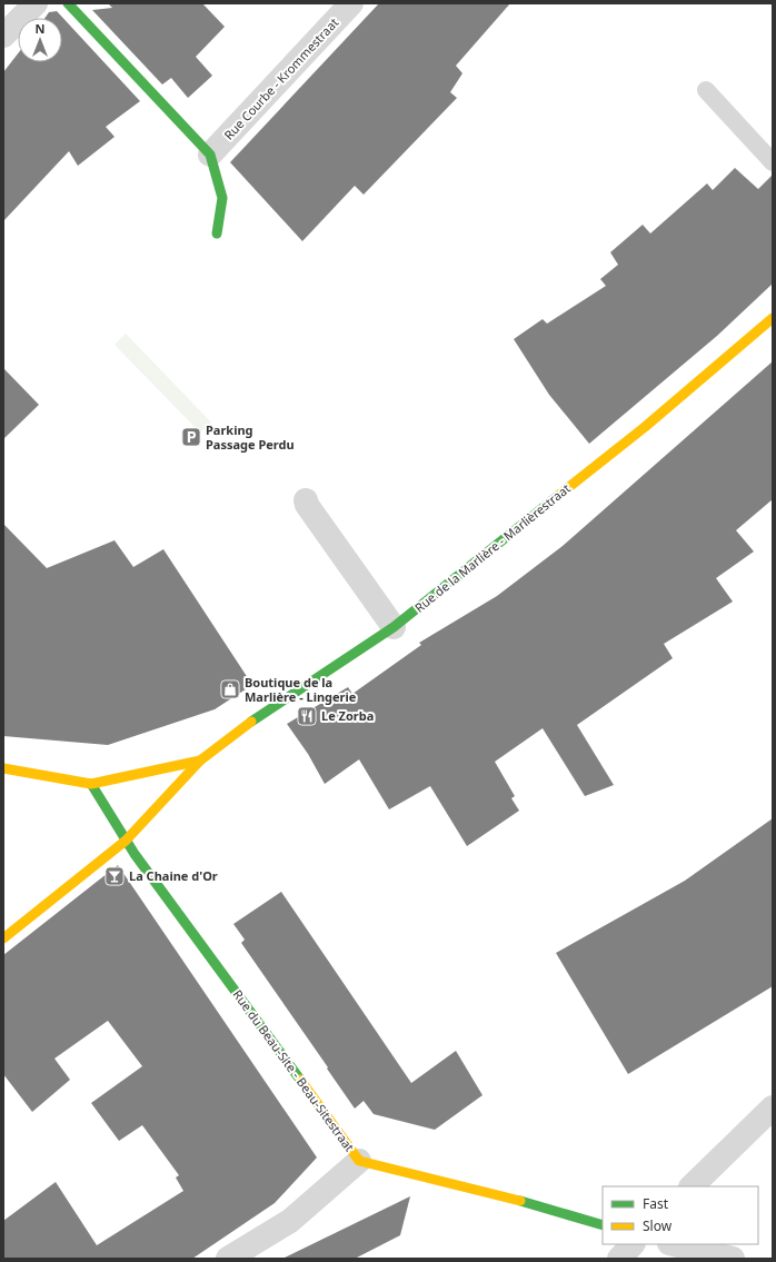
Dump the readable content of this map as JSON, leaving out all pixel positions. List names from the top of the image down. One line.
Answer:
{"streets":{"street":["Rue Courbe - Krommestraat","Rue de la Marlière - Marlièrestraat","Rue du Beau-Site - Beau-Sitestraat"]},"crossings":[["Rue de la Marlière - Marlièrestraat","Rue du Beau-Site - Beau-Sitestraat"]],"places":{"parking":["Parking Passage Perdu"],"shop":["Boutique de la Marlière - Lingerie"],"restaurant":["Le Zorba"],"bar":["La Chaine d'Or"]},"legend":["Fast","Slow"],"north":"top"}
